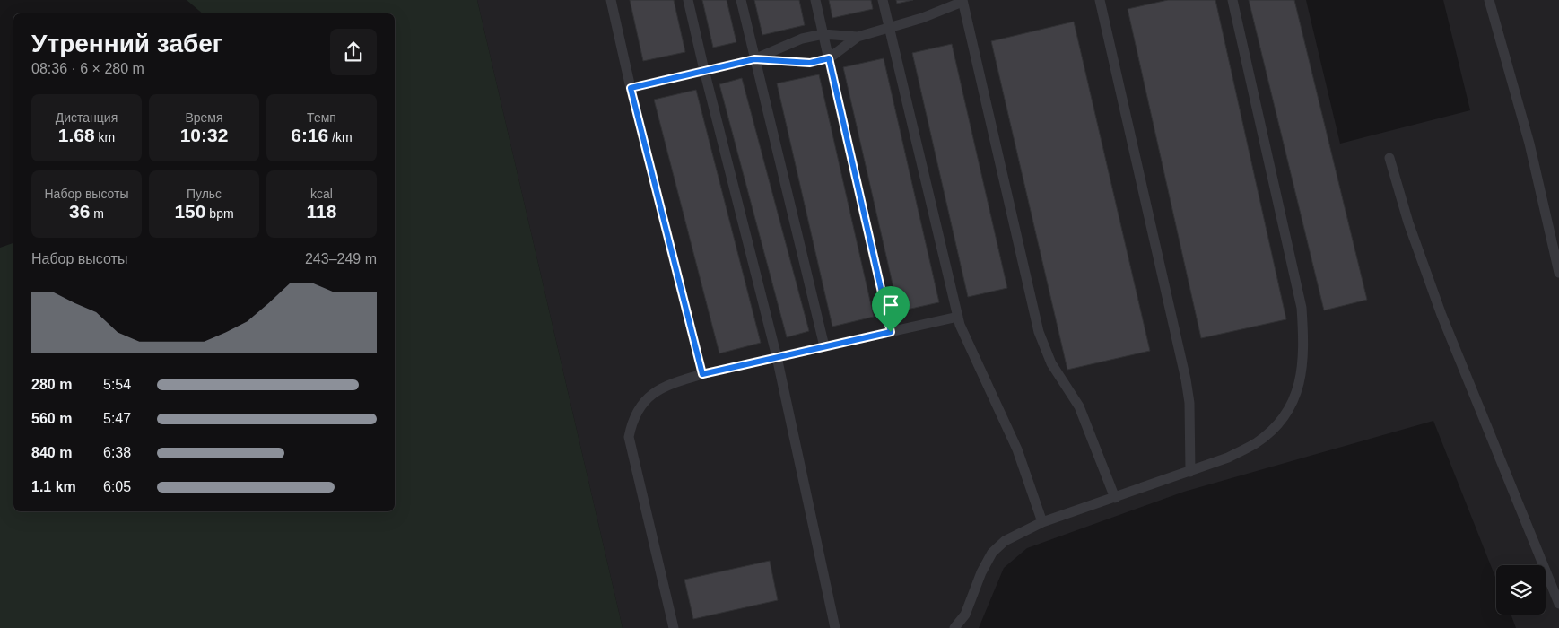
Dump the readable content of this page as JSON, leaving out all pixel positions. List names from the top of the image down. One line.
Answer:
{"page":{"heading":["Утренний забег","08:36 · 6 × 280 m"],"stats":[["Дистанция","1.68 km"],["Время","10:32"],["Темп","6:16 /km"],["Набор высоты","36 m"],["Пульс","150 bpm"],["kcal","118"]],"chart":["Набор высоты","243–249 m"],"list":[{"name":"280 m","note":"5:54"},{"name":"560 m","note":"5:47"},{"name":"840 m","note":"6:38"},{"name":"1.1 km","note":"6:05"}]}}
